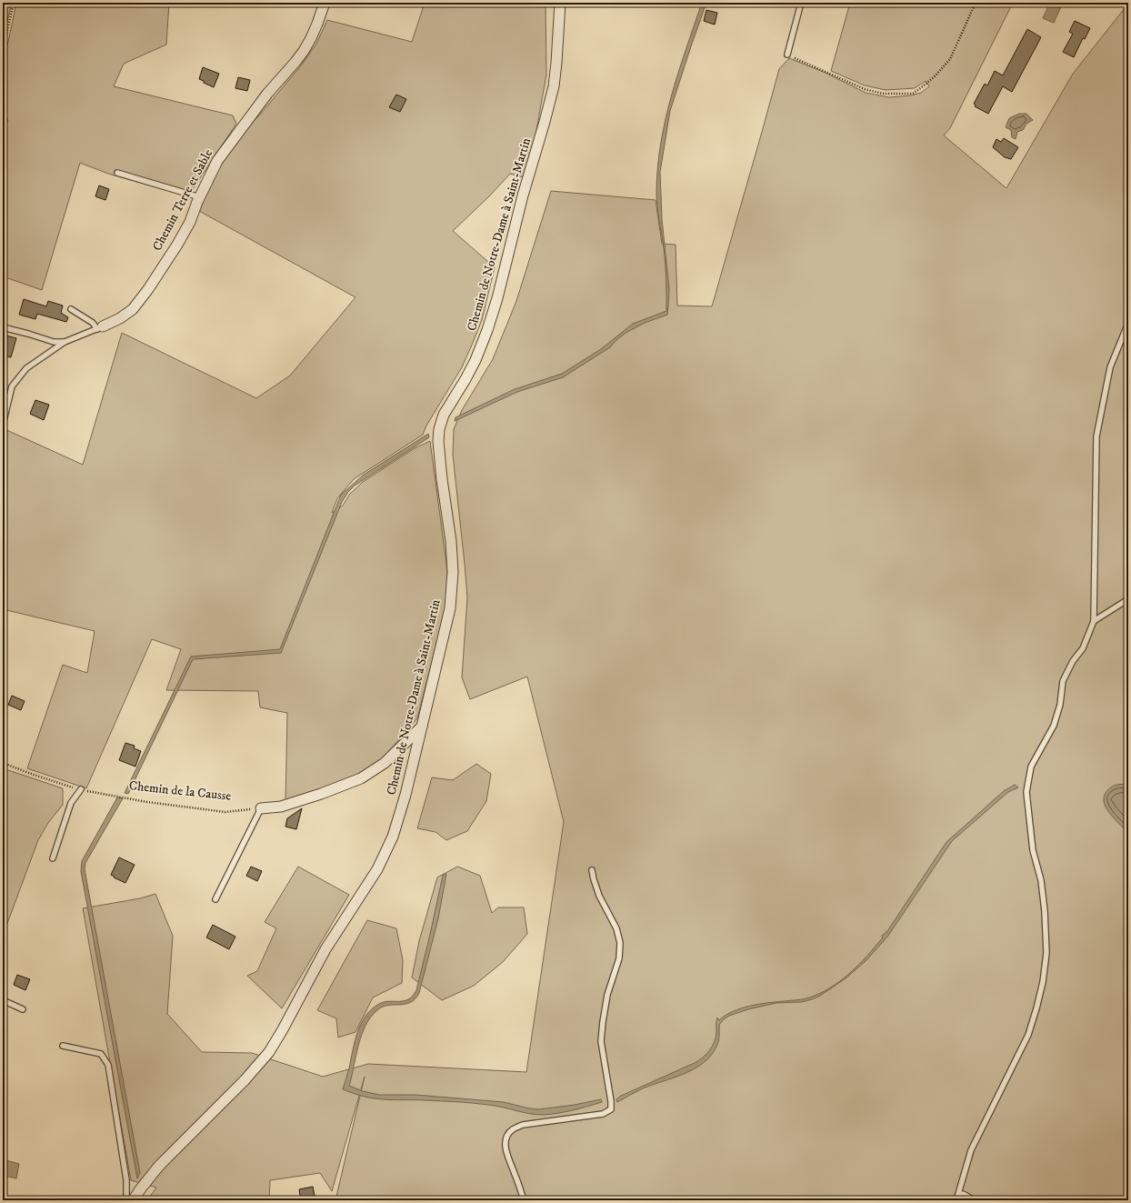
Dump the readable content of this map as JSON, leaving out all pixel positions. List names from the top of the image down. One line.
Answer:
{"streets":{"street":["Chemin Terre et Sable","Chemin de Notre-Dame à Saint-Martin"],"path":["Chemin de la Causse"]}}
